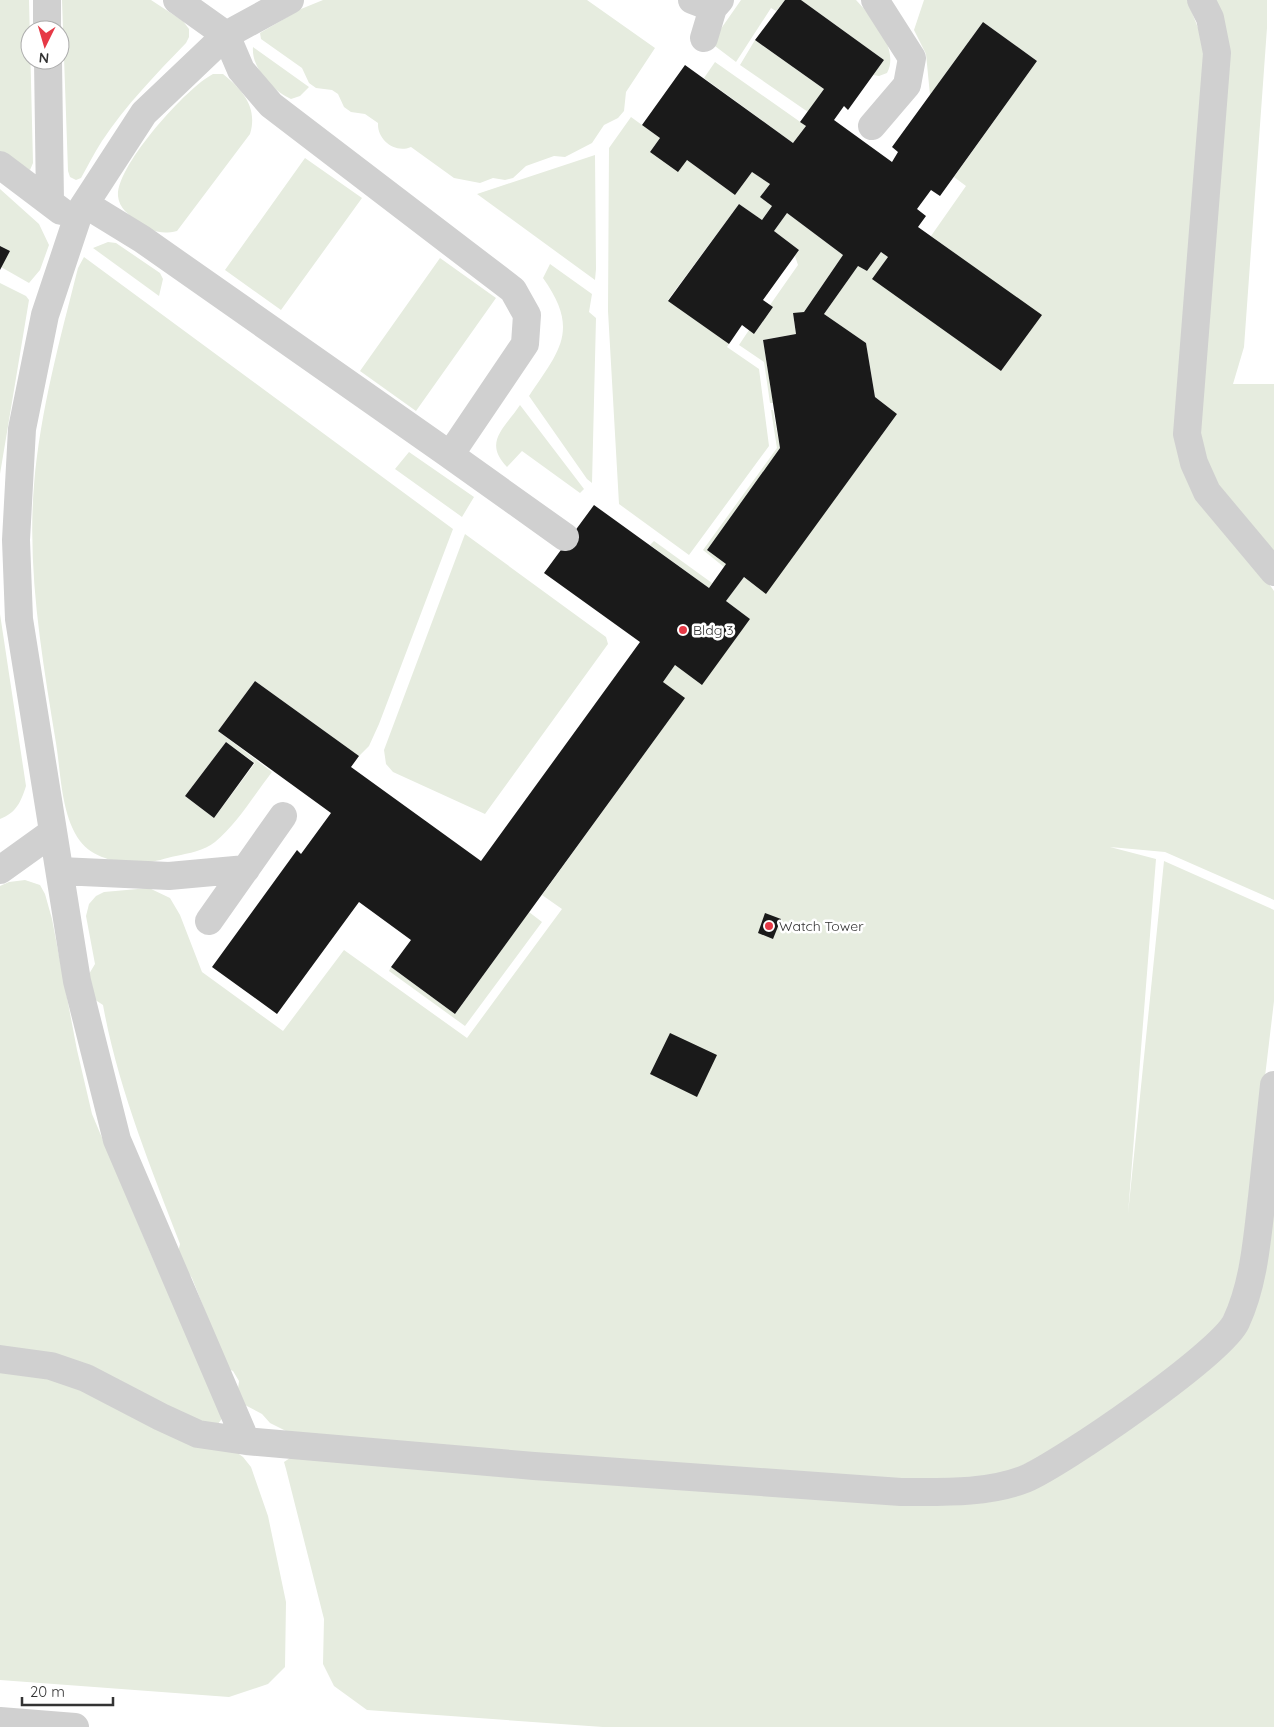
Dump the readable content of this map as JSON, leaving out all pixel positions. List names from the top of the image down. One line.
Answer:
{"places":["Bldg 3","Watch Tower"],"scale_bar":"20 m","north":"bottom"}
